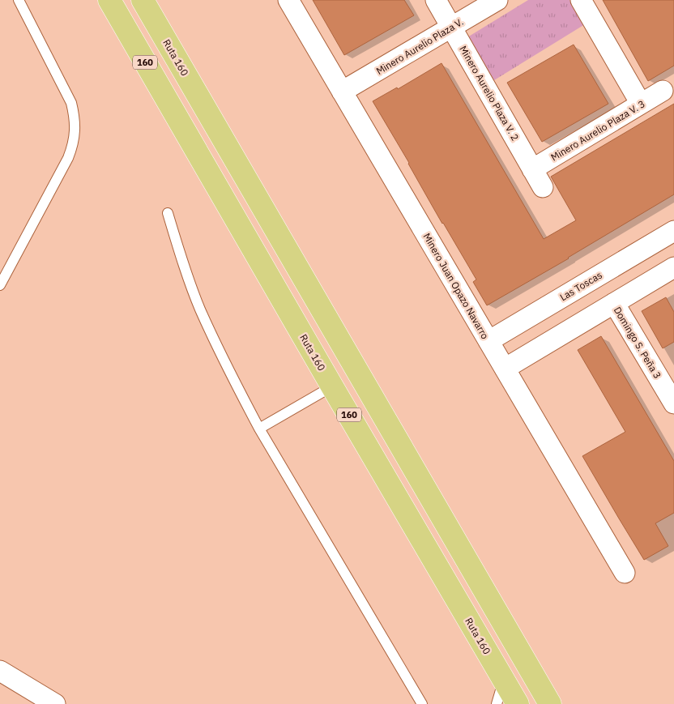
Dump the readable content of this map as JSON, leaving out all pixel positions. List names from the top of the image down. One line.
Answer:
{"streets":{"highway":["Ruta 160","160"],"street":["Minero Aurelio Plaza V.","Minero Aurelio Plaza V. 2","Minero Aurelio Plaza V. 3","Minero Juan Opazo Navarro","Las Toscas","Domingo S. Peña 3"]},"crossings":[["Minero Aurelio Plaza V.","Minero Aurelio Plaza V. 2"],["Minero Aurelio Plaza V.","Minero Juan Opazo Navarro"],["Minero Aurelio Plaza V. 2","Minero Aurelio Plaza V. 3"],["Minero Juan Opazo Navarro","Las Toscas"]]}
